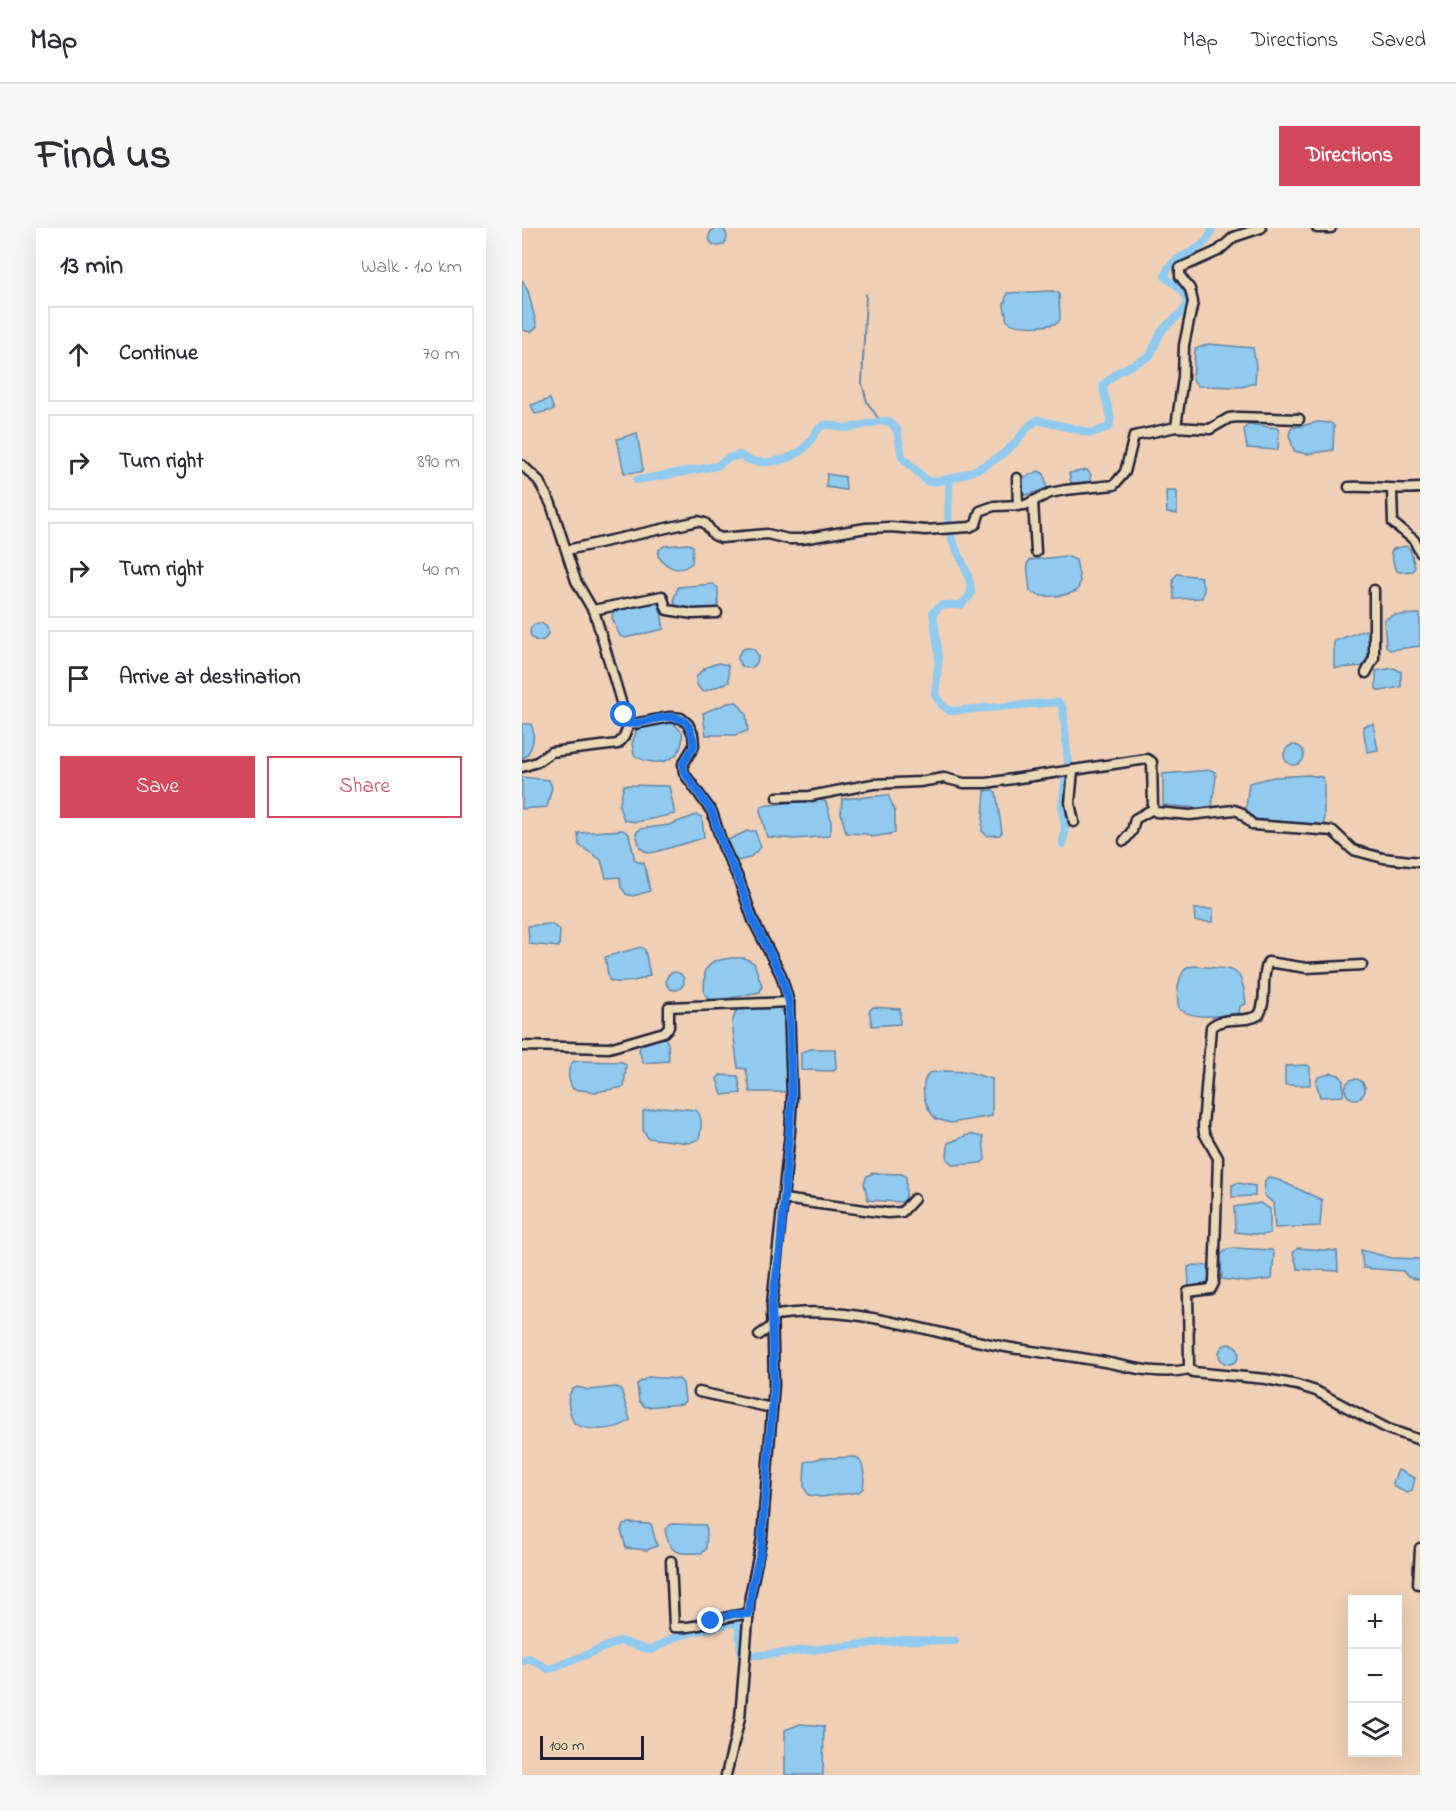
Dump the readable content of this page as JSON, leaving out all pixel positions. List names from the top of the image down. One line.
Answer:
{"scale_bar":"100 m","page":{"header":"Map","nav":["Map","Directions","Saved"],"title":"Find us","buttons":["Directions",["Save","Share"]],"heading":["13 min","Walk · 1.0 km"],"list":[["Continue","70 m"],["Turn right","890 m"],["Turn right","40 m"],"Arrive at destination"],"map_buttons":["+","−"],"scale":"100 m"}}
